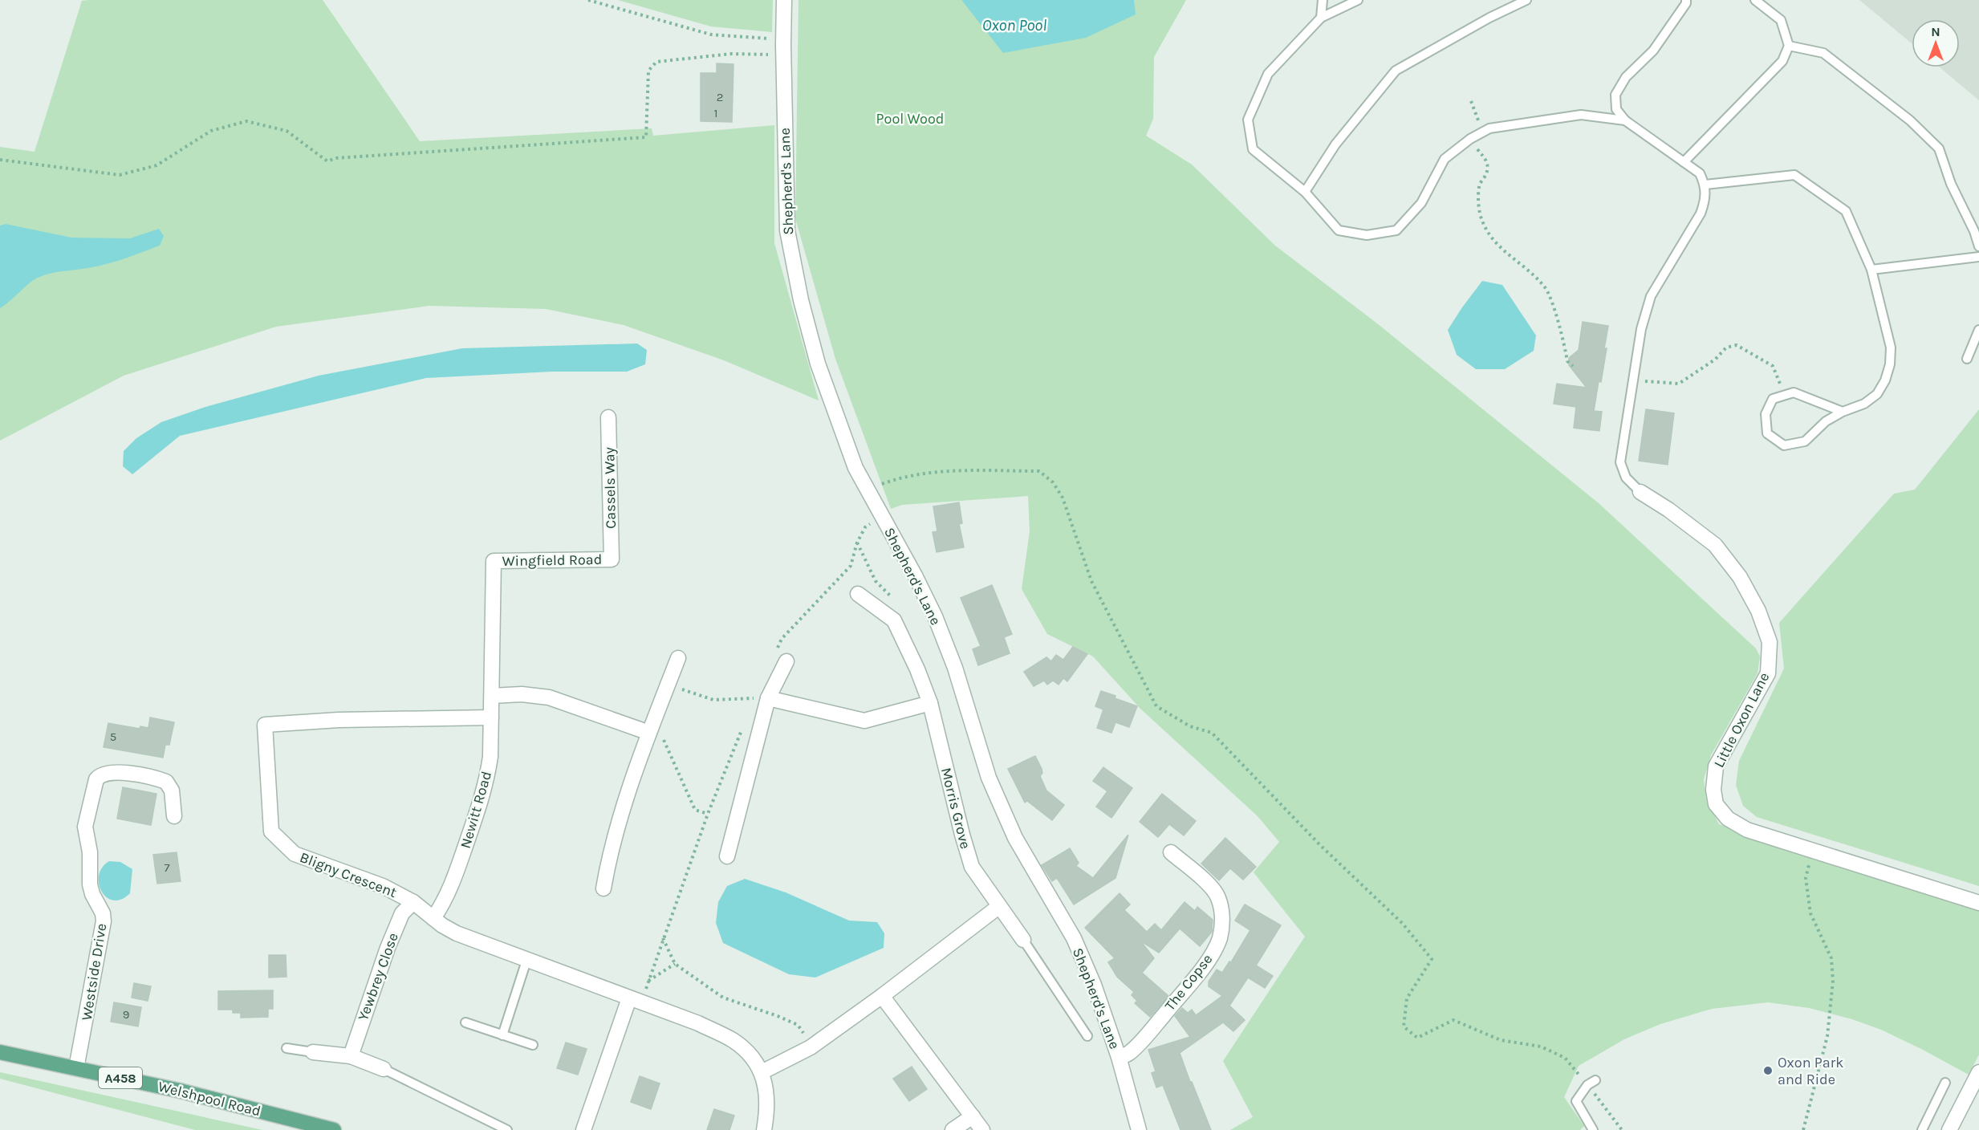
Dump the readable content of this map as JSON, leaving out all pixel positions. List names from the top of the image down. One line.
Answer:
{"streets":{"main road":["A458","Welshpool Road"],"street":["Shepherd's Lane","Cassels Way","Wingfield Road","Little Oxon Lane","Morris Grove","Newitt Road","Bligny Crescent","Westside Drive","Yewbrey Close","The Copse"]},"crossings":[["Shepherd's Lane","The Copse"],["Cassels Way","Wingfield Road"],["Wingfield Road","Newitt Road"],["Newitt Road","Bligny Crescent"],["Bligny Crescent","Yewbrey Close"],["Westside Drive","Welshpool Road"]],"water":["Oxon Pool"],"parks":["Pool Wood"],"places":["Oxon Park and Ride"],"house_numbers":["2","1","5","7","9"],"north":"top"}
